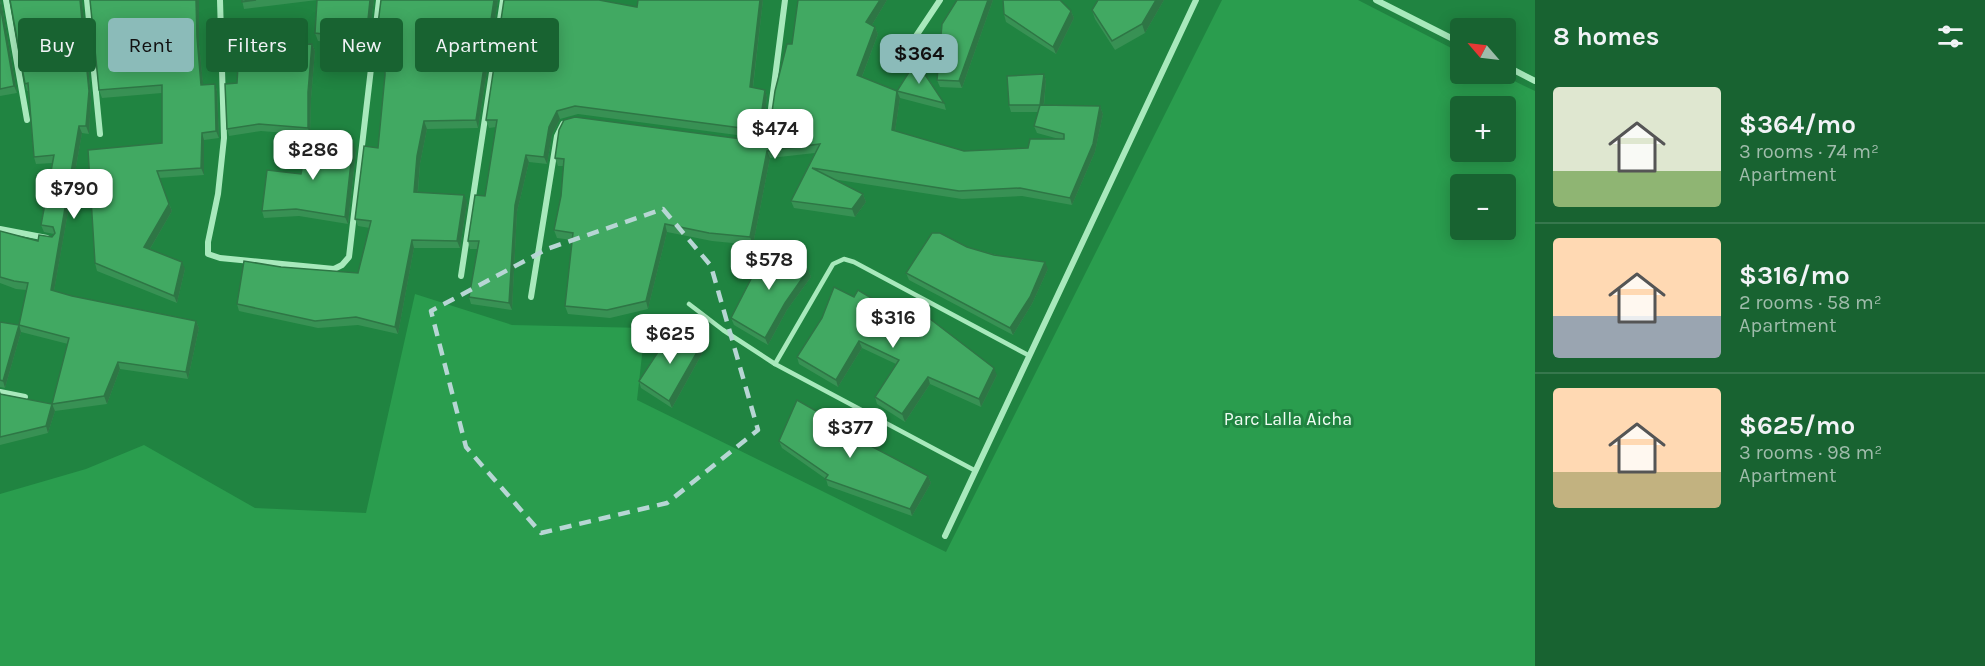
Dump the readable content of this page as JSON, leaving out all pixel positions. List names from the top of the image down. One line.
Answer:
{"parks":["Parc Lalla Aicha"],"north":"top left","page":{"heading":"8 homes","map_buttons":["+","−"],"chip":["Buy","Rent","Filters","New","Apartment"],"price":["$364","$474","$286","$790","$578","$316","$625","$377"],"list":[{"name":"$364/mo","note":"3 rooms · 74 m² · Apartment"},{"name":"$316/mo","note":"2 rooms · 58 m² · Apartment"},{"name":"$625/mo","note":"3 rooms · 98 m² · Apartment"}]}}
